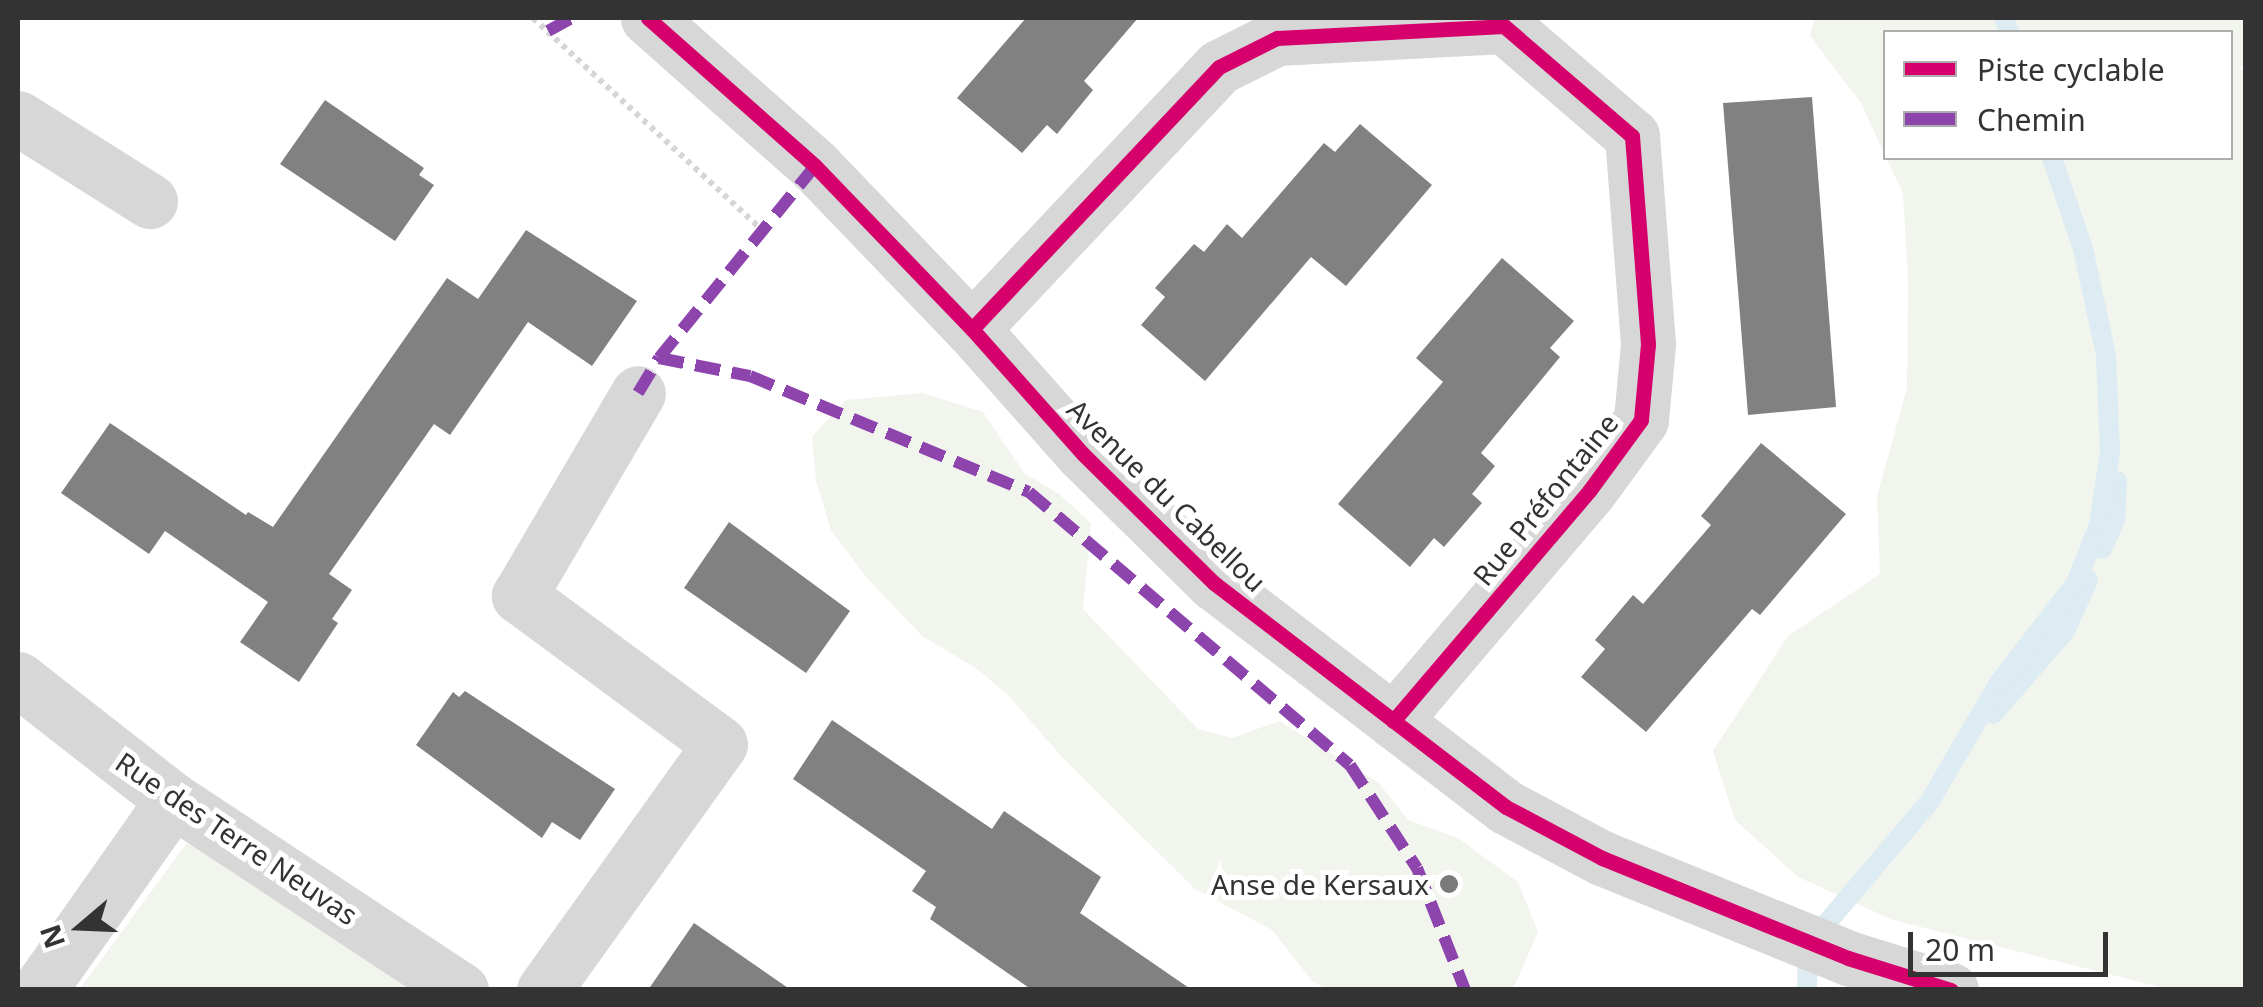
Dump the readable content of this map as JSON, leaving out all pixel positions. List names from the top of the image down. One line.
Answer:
{"streets":{"street":["Avenue du Cabellou","Rue Préfontaine","Rue des Terre Neuvas"]},"crossings":[["Avenue du Cabellou","Rue Préfontaine"]],"places":["Anse de Kersaux"],"legend":["Piste cyclable","Chemin"],"scale_bar":"20 m","north":"left"}
